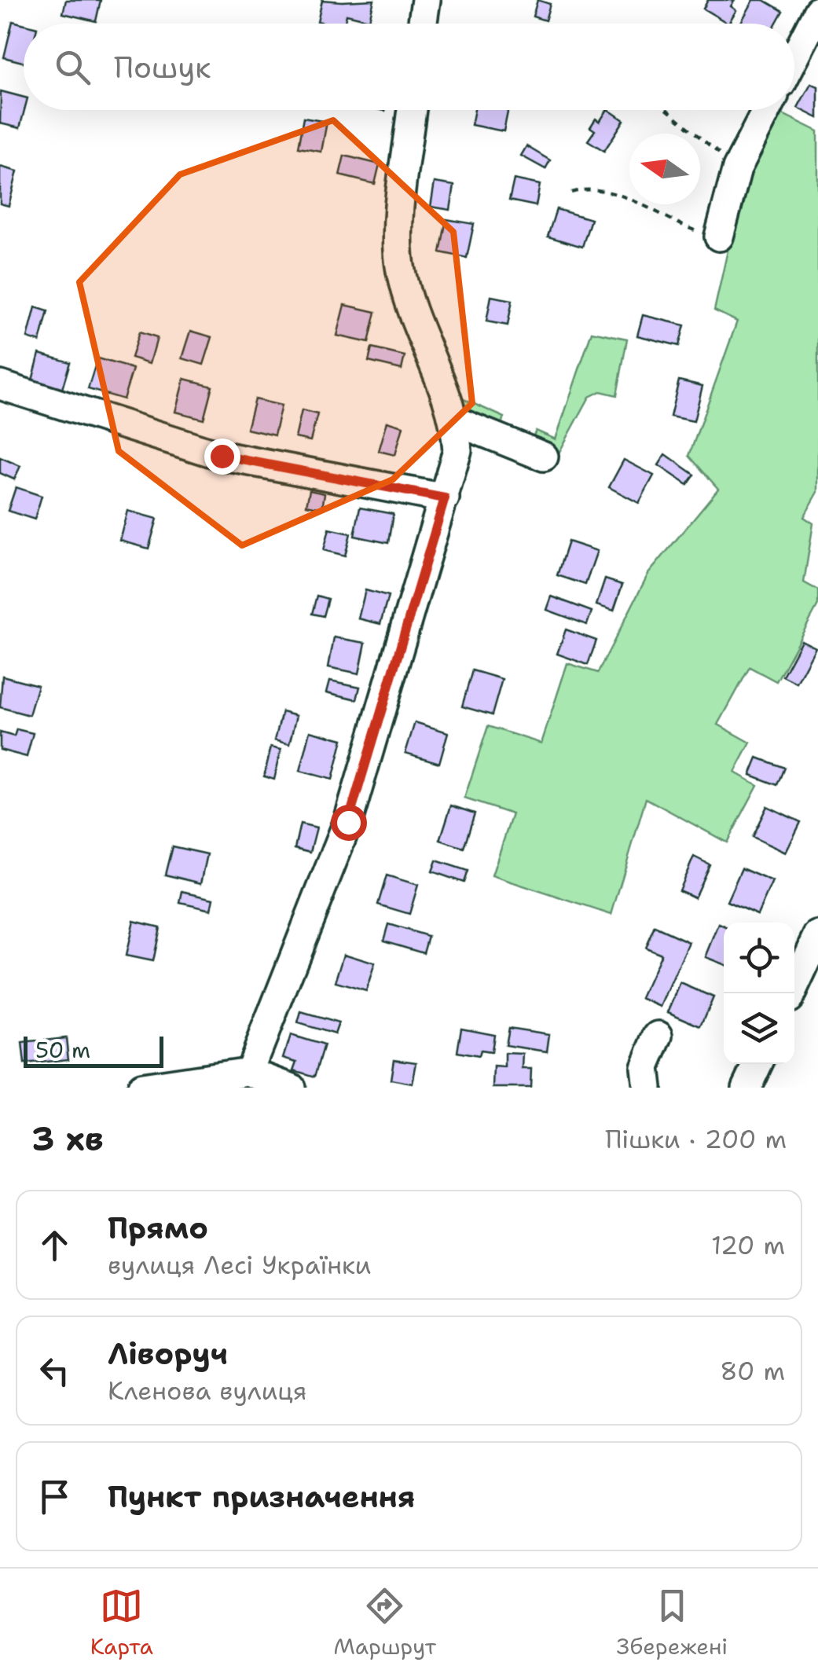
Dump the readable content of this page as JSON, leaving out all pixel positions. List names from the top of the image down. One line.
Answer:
{"scale_bar":"50 m","north":"left","page":{"search":"Пошук","scale":"50 m","heading":["3 хв","Пішки · 200 m"],"list":[["Прямо","вулиця Лесі Українки","120 m"],["Ліворуч","Кленова вулиця","80 m"],"Пункт призначення"],"nav":["Карта","Маршрут","Збережені"]}}
